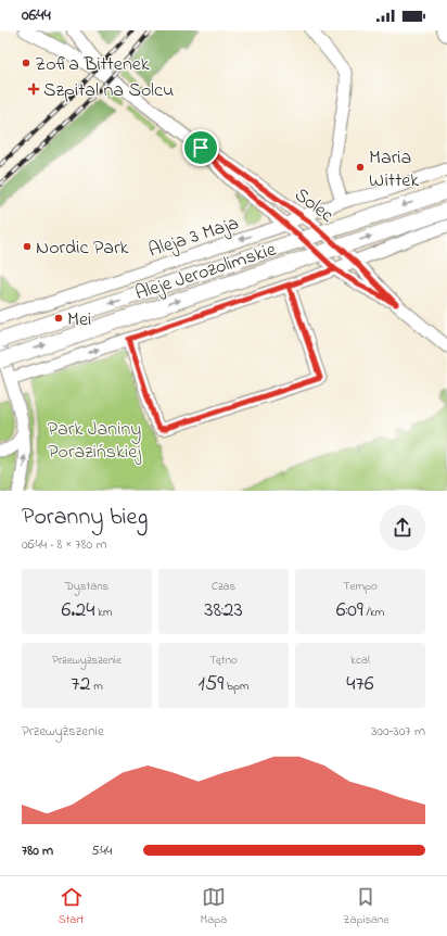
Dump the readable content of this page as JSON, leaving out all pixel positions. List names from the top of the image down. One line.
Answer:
{"streets":{"main road":["Aleje Jerozolimskie"],"street":["Solec","Aleja 3 Maja"]},"crossings":[["Solec","Aleja 3 Maja"]],"parks":["Park Janiny Porazińskiej"],"places":{"other":["Zofia Bittenek","Maria Wittek","Nordic Park","Mei"],"health":["Szpital na Solcu"]},"page":{"status":"06:44","heading":["Poranny bieg","06:44 · 8 × 780 m"],"stats":[["Dystans","6.24 km"],["Czas","38:23"],["Tempo","6:09 /km"],["Przewyższenie","72 m"],["Tętno","159 bpm"],["kcal","476"]],"chart":["Przewyższenie","300–307 m"],"list":[{"name":"780 m","note":"5:44"}],"tabs":["Start","Mapa","Zapisane"]}}
